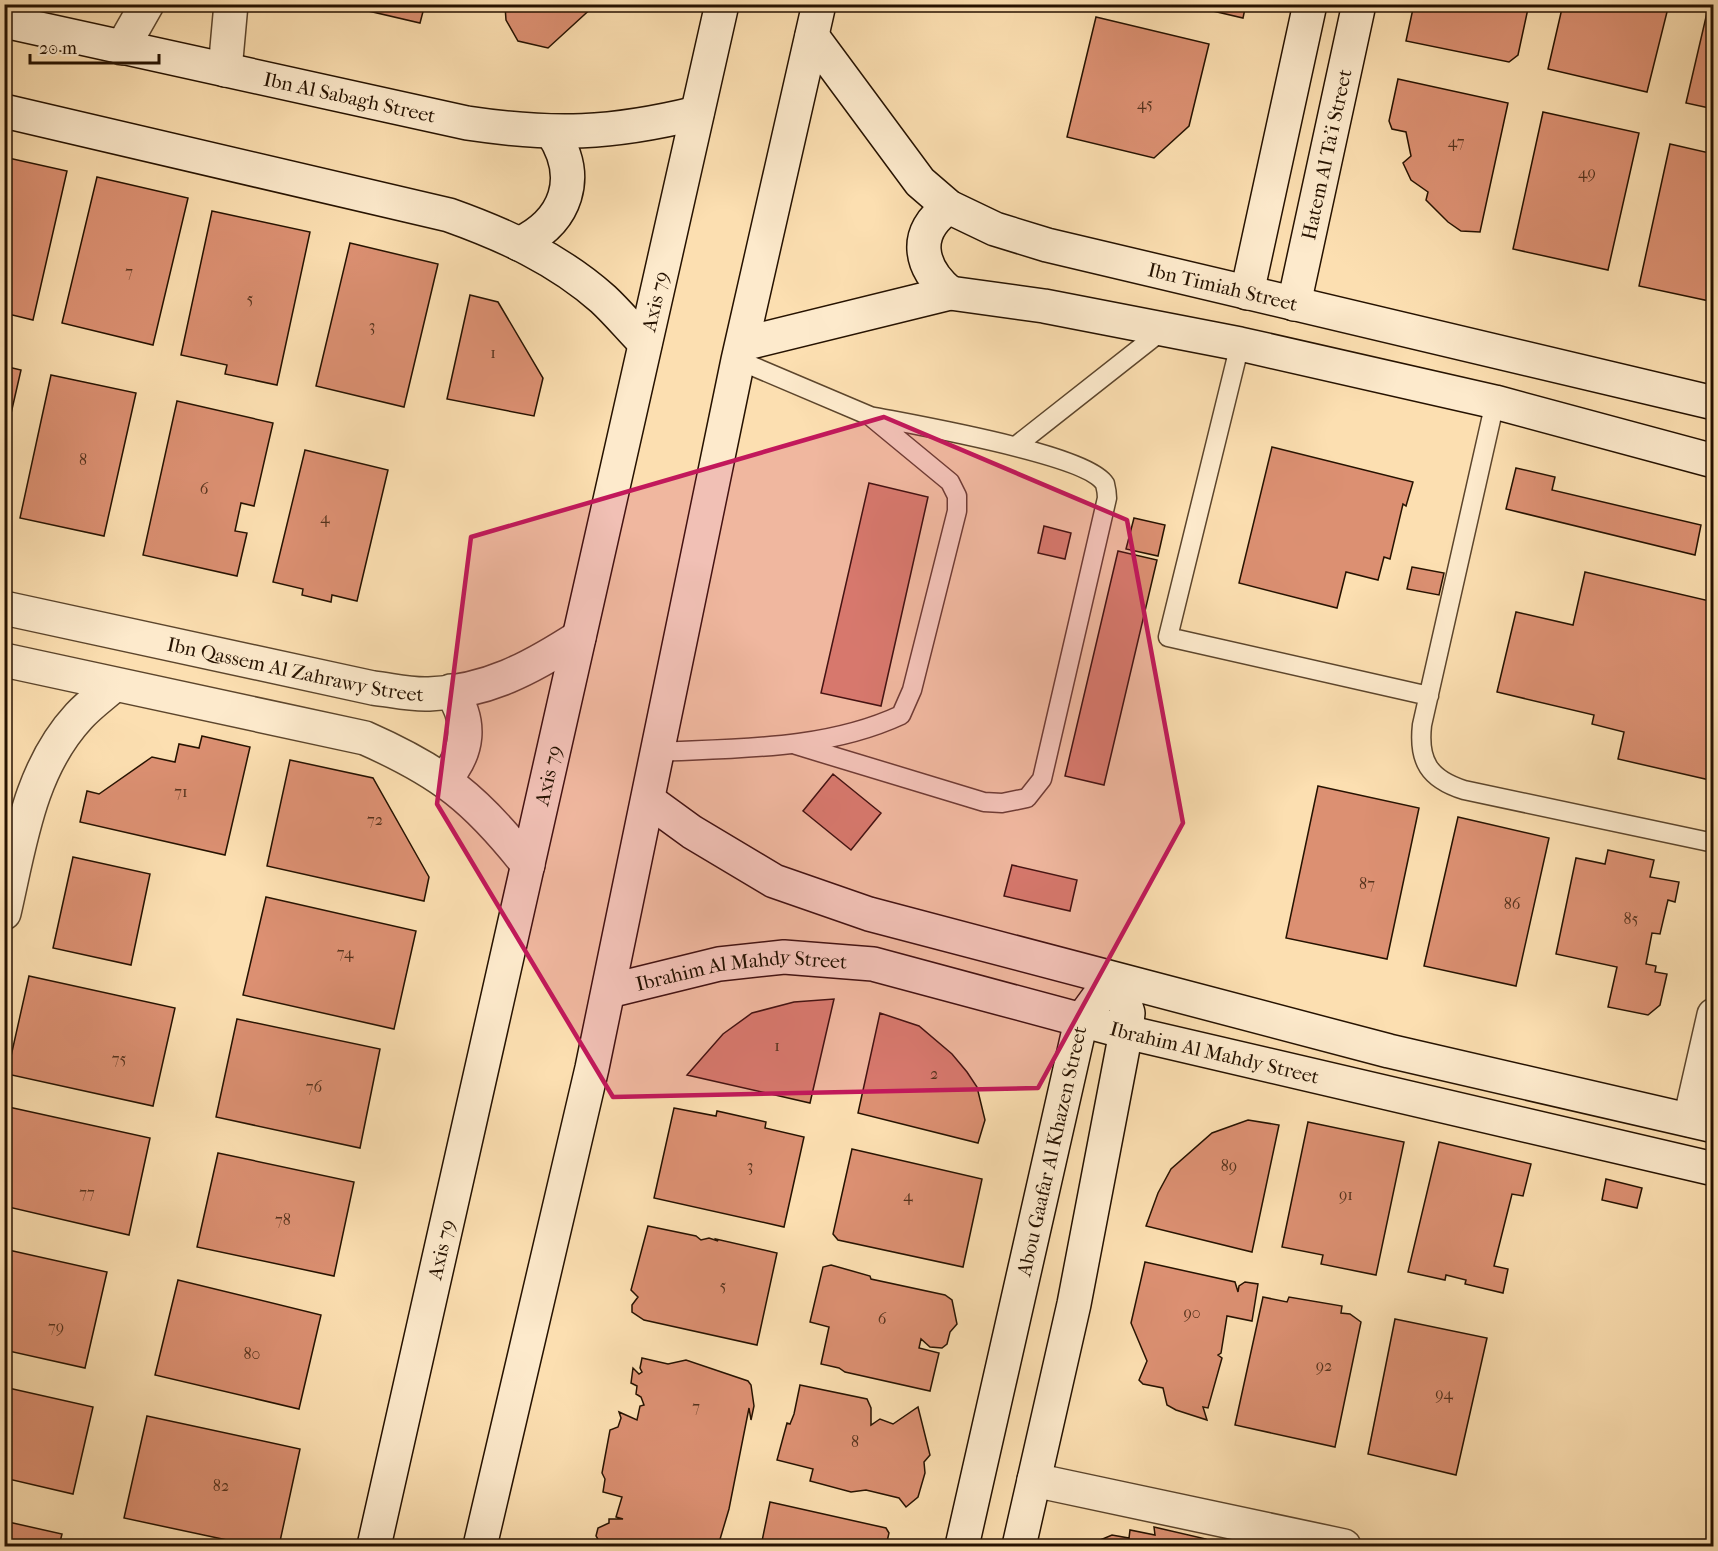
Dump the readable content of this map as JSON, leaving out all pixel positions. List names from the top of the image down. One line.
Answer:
{"streets":{"street":["Ibn Al Sabagh Street","Hatem Al Ta'i Street","Ibn Timiah Street","Axis 79","Ibn Qassem Al Zahrawy Street","Ibrahim Al Mahdy Street","Abou Gaafar Al Khazen Street"]},"crossings":[["Ibn Al Sabagh Street","Axis 79"],["Hatem Al Ta'i Street","Ibn Timiah Street"],["Axis 79","Ibn Qassem Al Zahrawy Street"],["Ibrahim Al Mahdy Street","Abou Gaafar Al Khazen Street"]],"house_numbers":["45","47","49","7","5","3","1","8","6","4","71","72","87","86","85","74","1","75","2","76","3","89","77","91","4","78","5","90","6","79","80","92","94","7","8","82"],"scale_bar":"20 m"}
